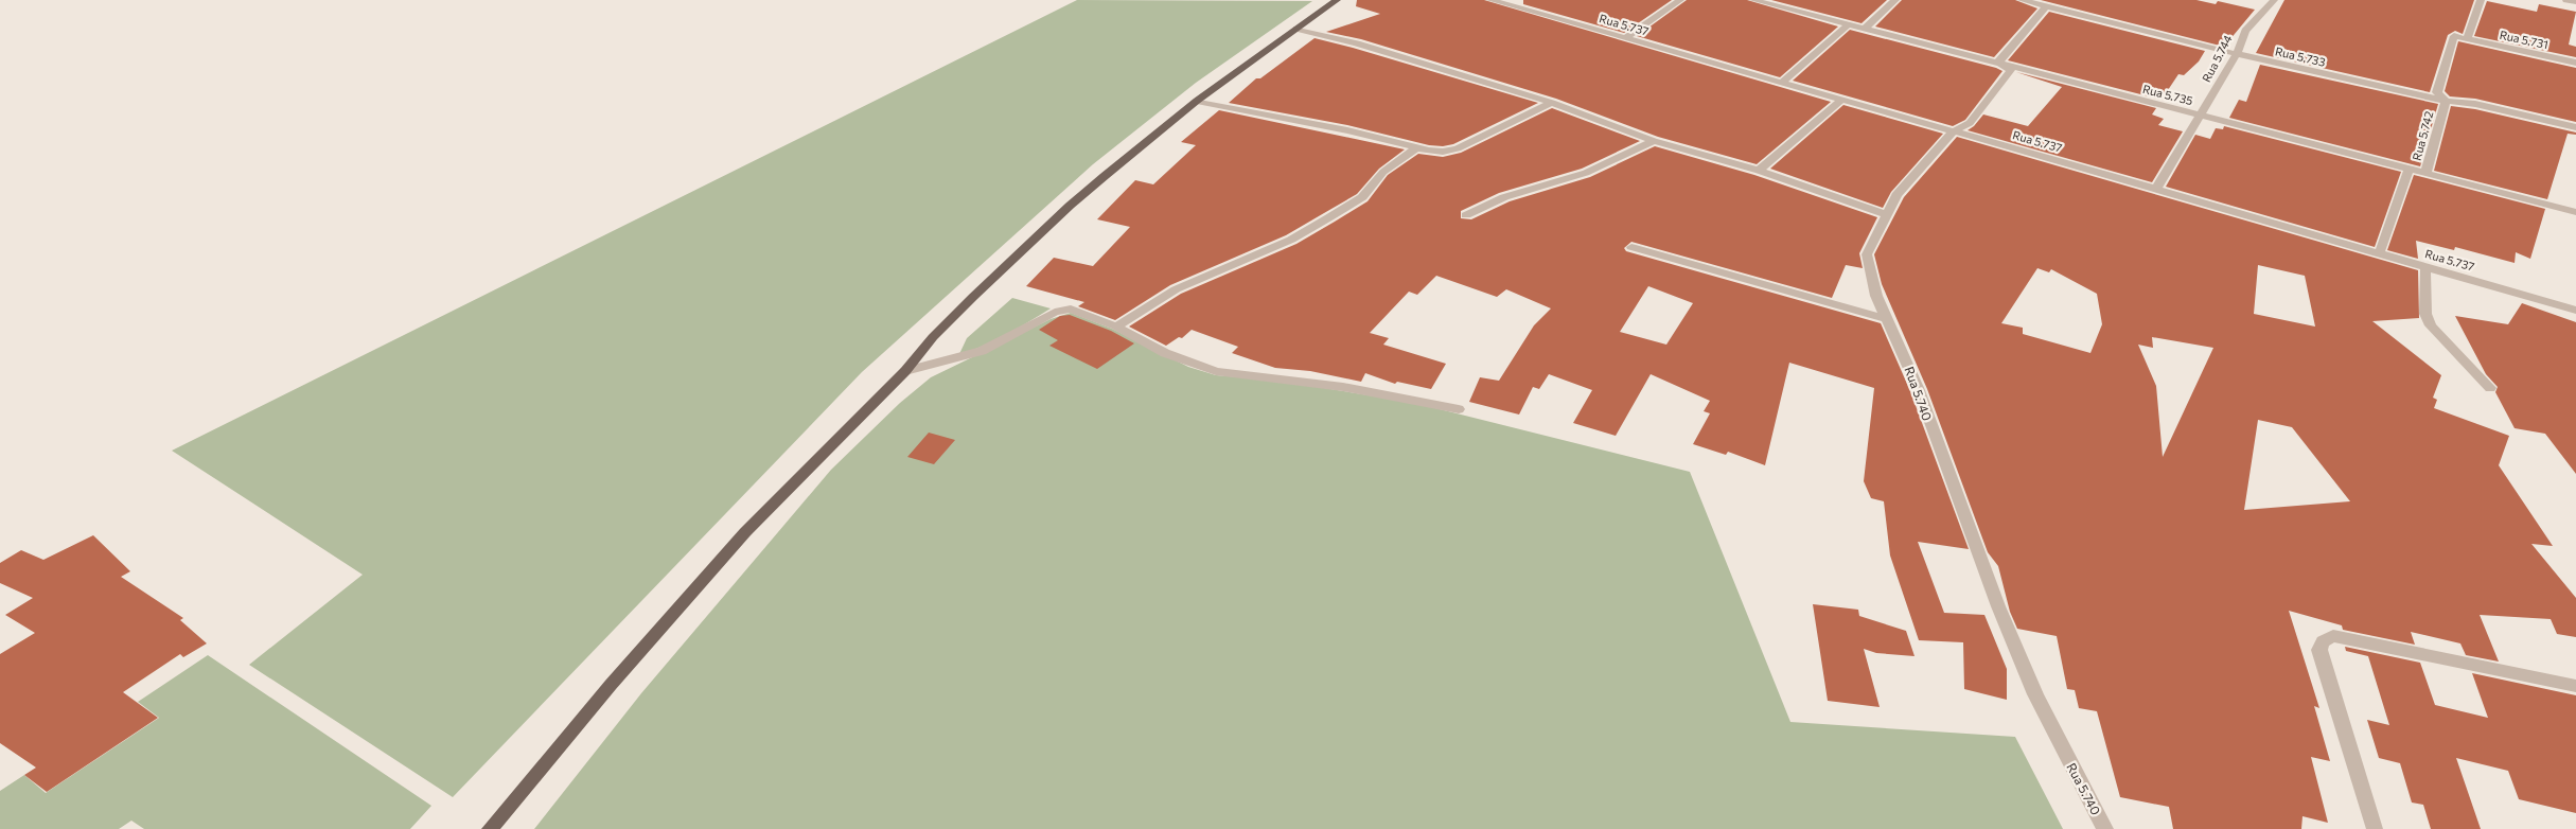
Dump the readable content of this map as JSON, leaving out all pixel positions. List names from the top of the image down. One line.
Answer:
{"streets":{"street":["Rua 5.737","Rua 5.731","Rua 5.733","Rua 5.744","Rua 5.735","Rua 5.742","Rua 5.740"]},"crossings":[["Rua 5.737","Rua 5.744"],["Rua 5.737","Rua 5.742"],["Rua 5.737","Rua 5.740"],["Rua 5.731","Rua 5.742"],["Rua 5.733","Rua 5.744"],["Rua 5.733","Rua 5.742"],["Rua 5.744","Rua 5.735"],["Rua 5.735","Rua 5.742"],["Rua 5.735","Rua 5.740"]]}
